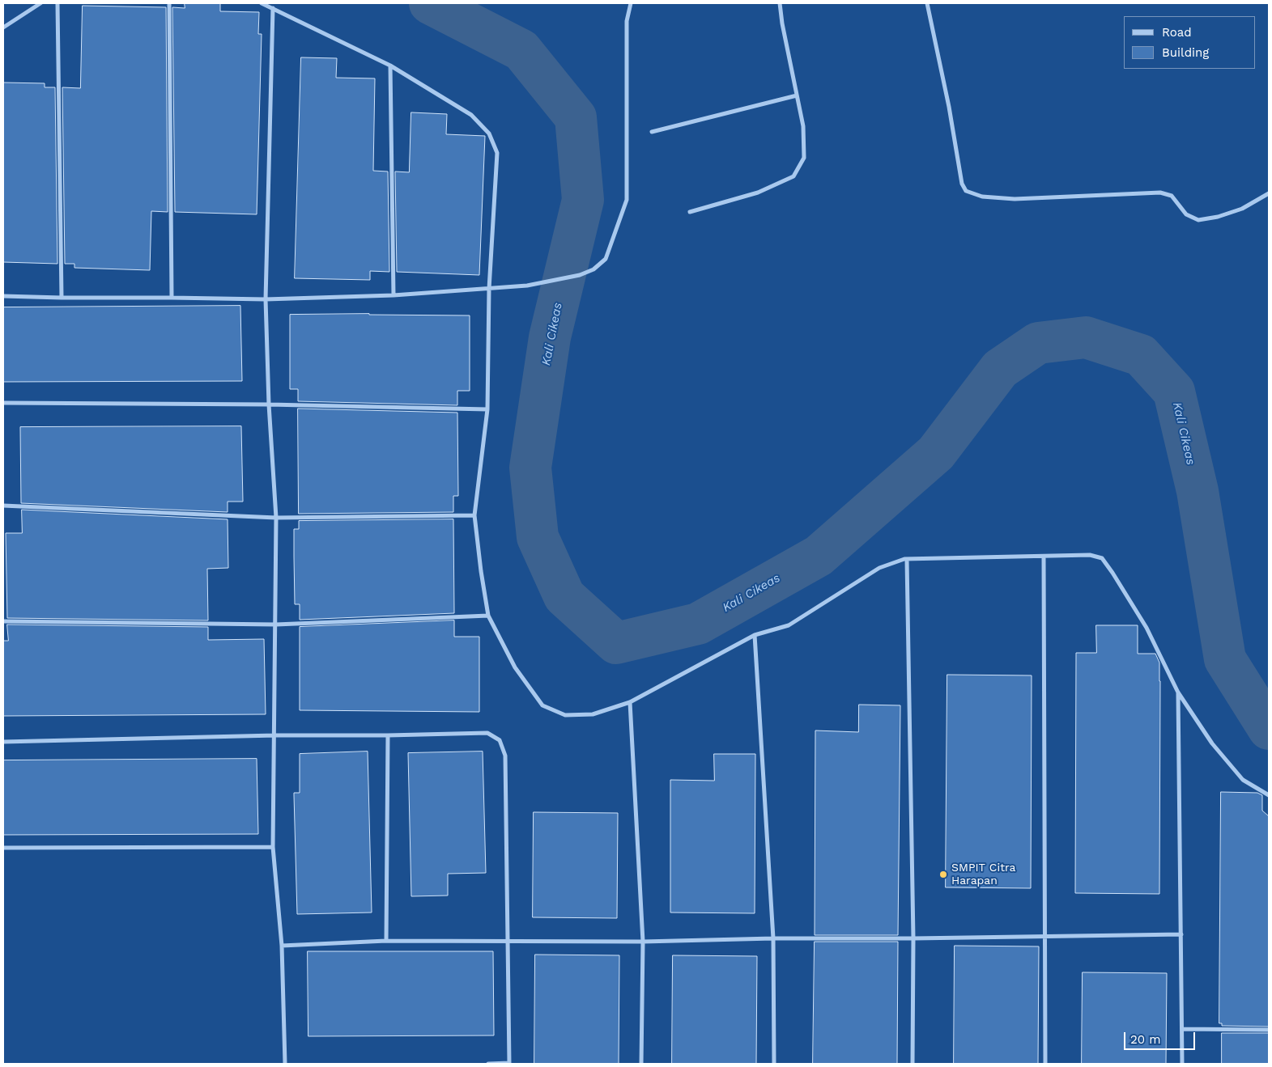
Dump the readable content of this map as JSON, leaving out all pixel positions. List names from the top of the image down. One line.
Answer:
{"water":["Kali Cikeas"],"places":["SMPIT Citra Harapan"],"legend":["Road","Building"],"scale_bar":"20 m"}
